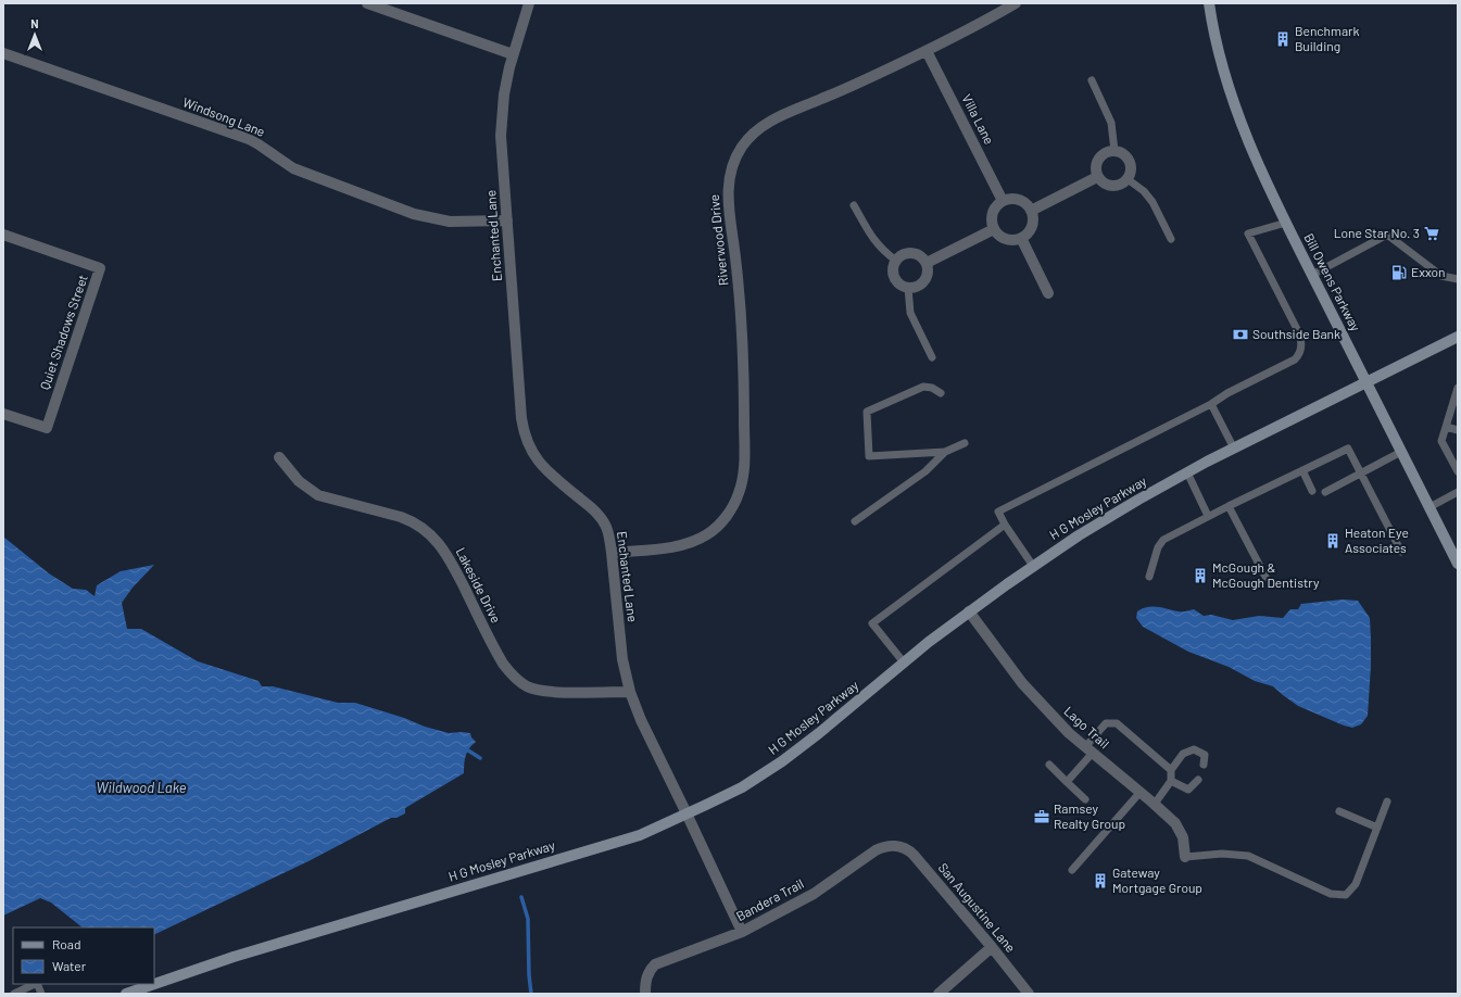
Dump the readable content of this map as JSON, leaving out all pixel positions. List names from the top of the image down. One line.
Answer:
{"streets":{"main road":["Bill Owens Parkway","H G Mosley Parkway"],"street":["Windsong Lane","Villa Lane","Enchanted Lane","Riverwood Drive","Quiet Shadows Street","Lakeside Drive","Lago Trail","Bandera Trail","San Augustine Lane"]},"crossings":[["Windsong Lane","Enchanted Lane"],["Villa Lane","Riverwood Drive"],["Enchanted Lane","Riverwood Drive"],["Enchanted Lane","H G Mosley Parkway"],["Enchanted Lane","Lakeside Drive"],["Enchanted Lane","Bandera Trail"],["Bill Owens Parkway","H G Mosley Parkway"],["H G Mosley Parkway","Lago Trail"],["Bandera Trail","San Augustine Lane"]],"water":["Wildwood Lake"],"places":{"building":["Benchmark Building","Heaton Eye Associates","McGough & McGough Dentistry","Gateway Mortgage Group"],"supermarket":["Lone Star No. 3"],"fuel station":["Exxon"],"bank":["Southside Bank"],"office":["Ramsey Realty Group"]},"legend":["Road","Water"],"north":"top"}
